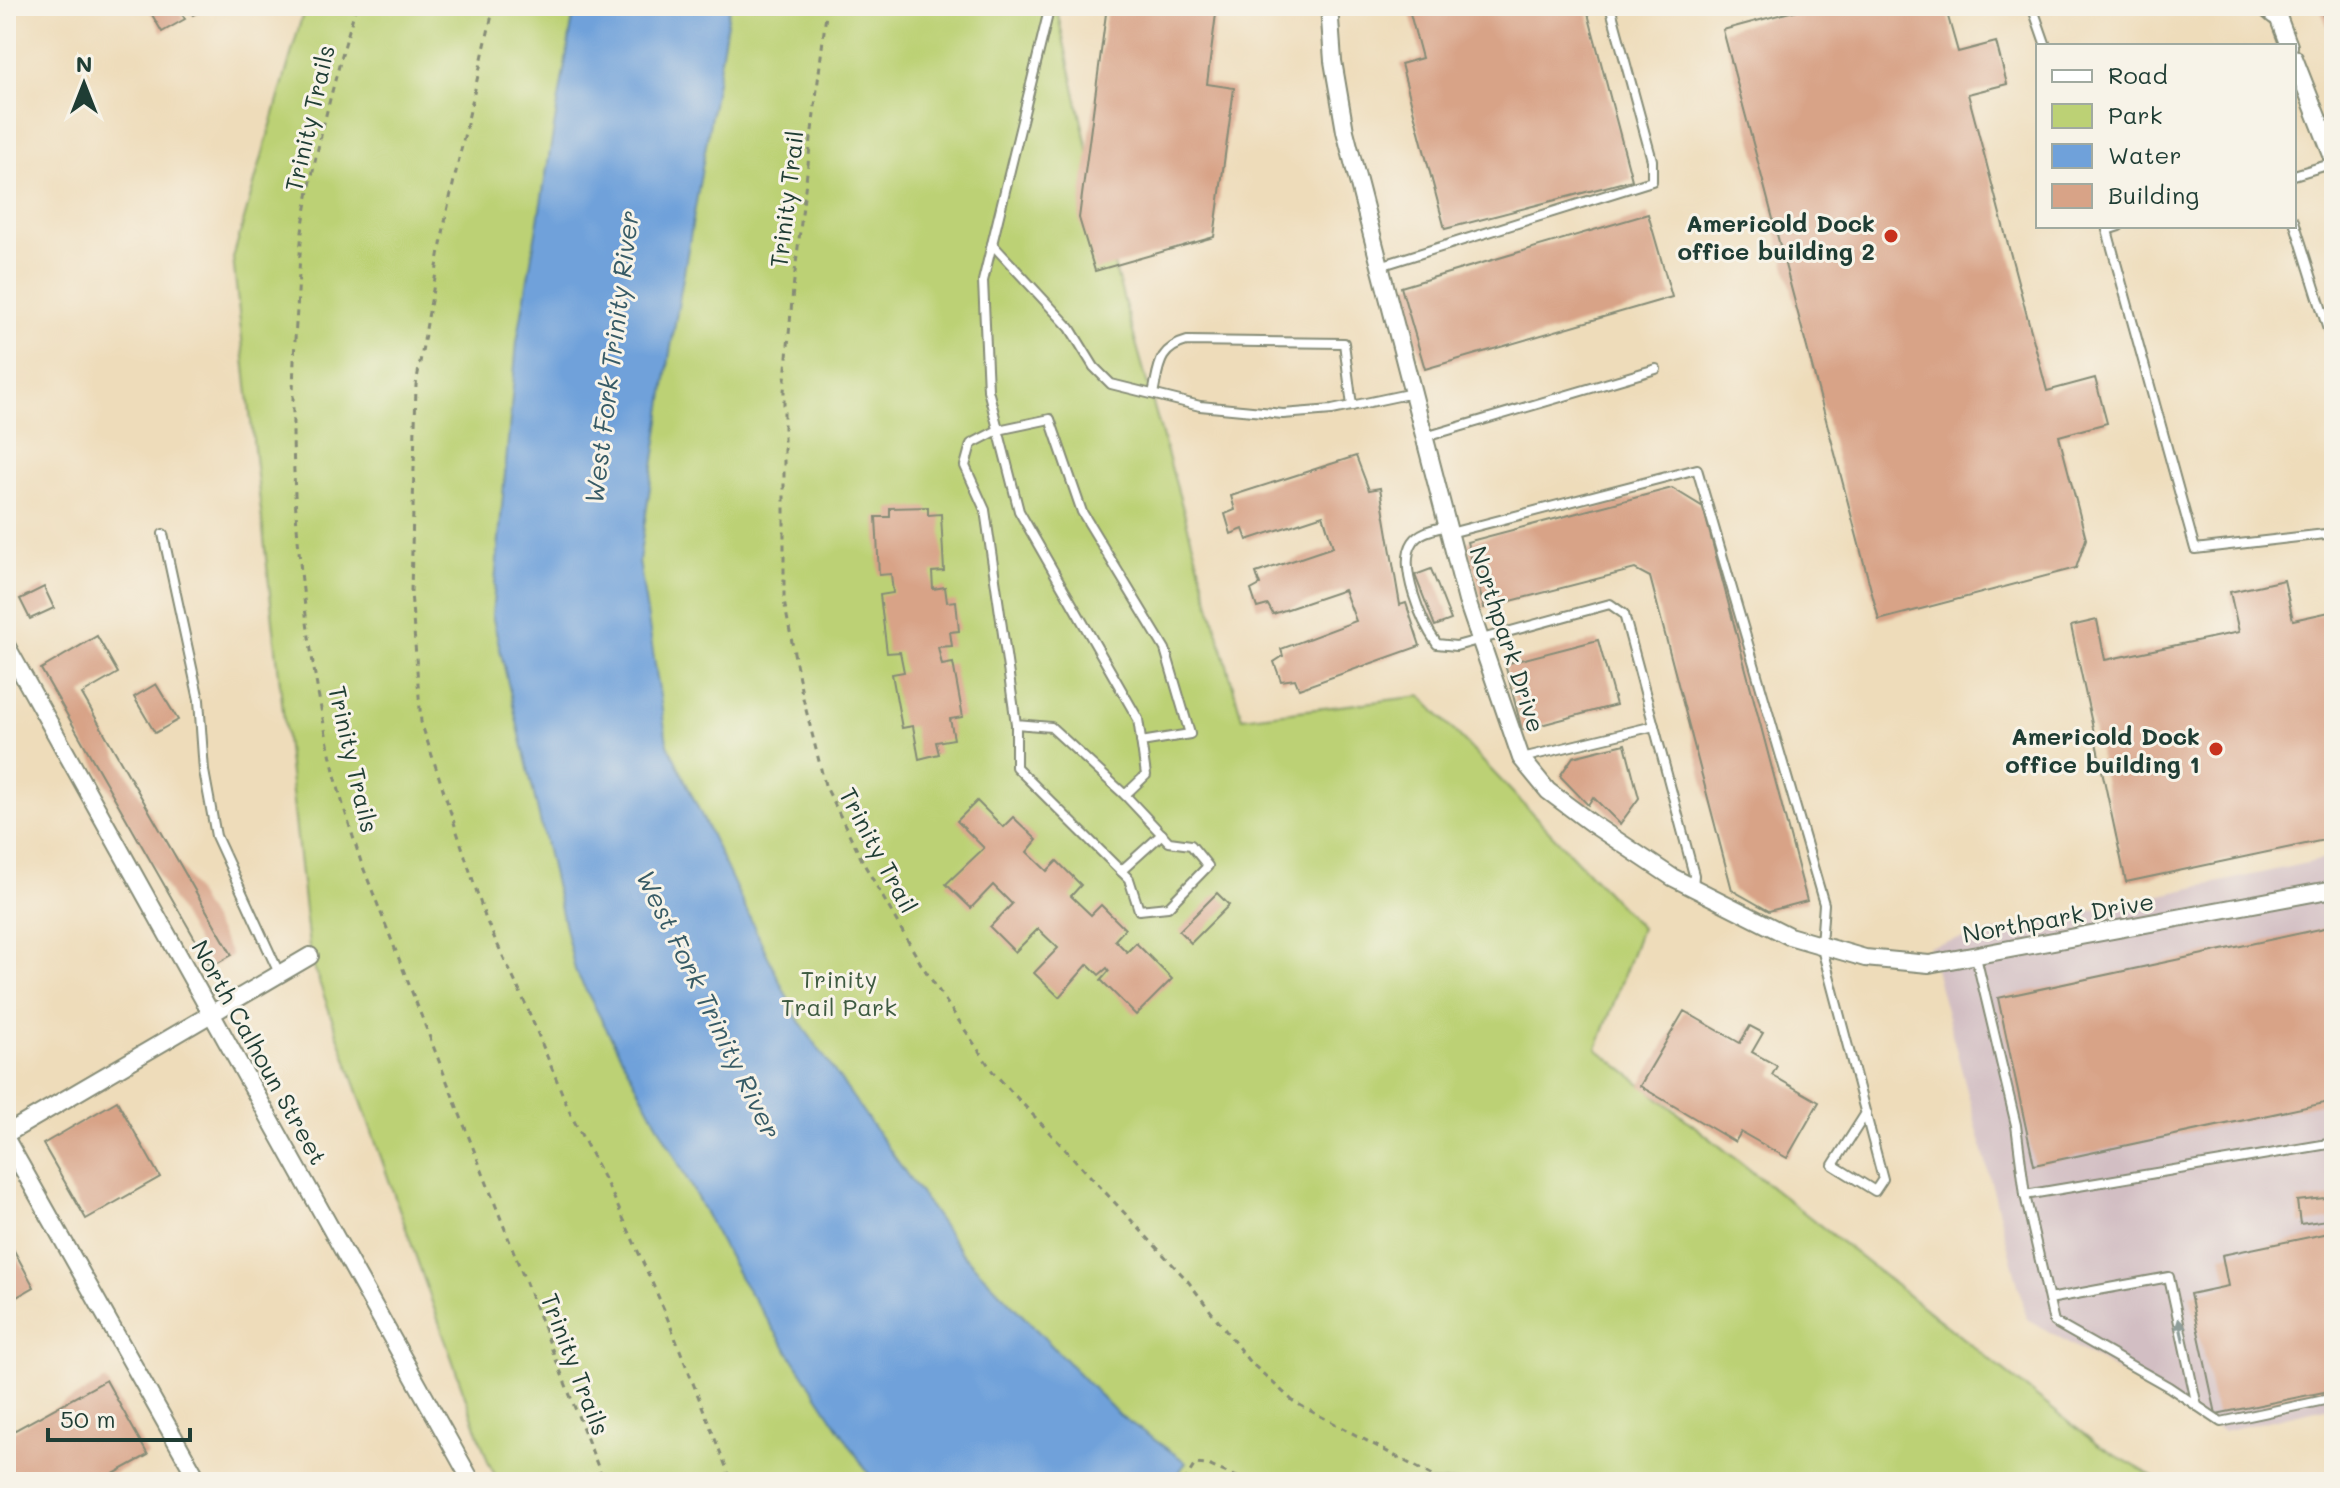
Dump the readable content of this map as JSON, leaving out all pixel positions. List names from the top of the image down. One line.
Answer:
{"streets":{"street":["Northpark Drive","North Calhoun Street"],"path":["Trinity Trails","Trinity Trail"]},"water":["West Fork Trinity River"],"parks":["Trinity Trail Park"],"places":["Americold Dock office building 2","Americold Dock office building 1"],"legend":["Road","Park","Water","Building"],"scale_bar":"50 m","north":"top"}
